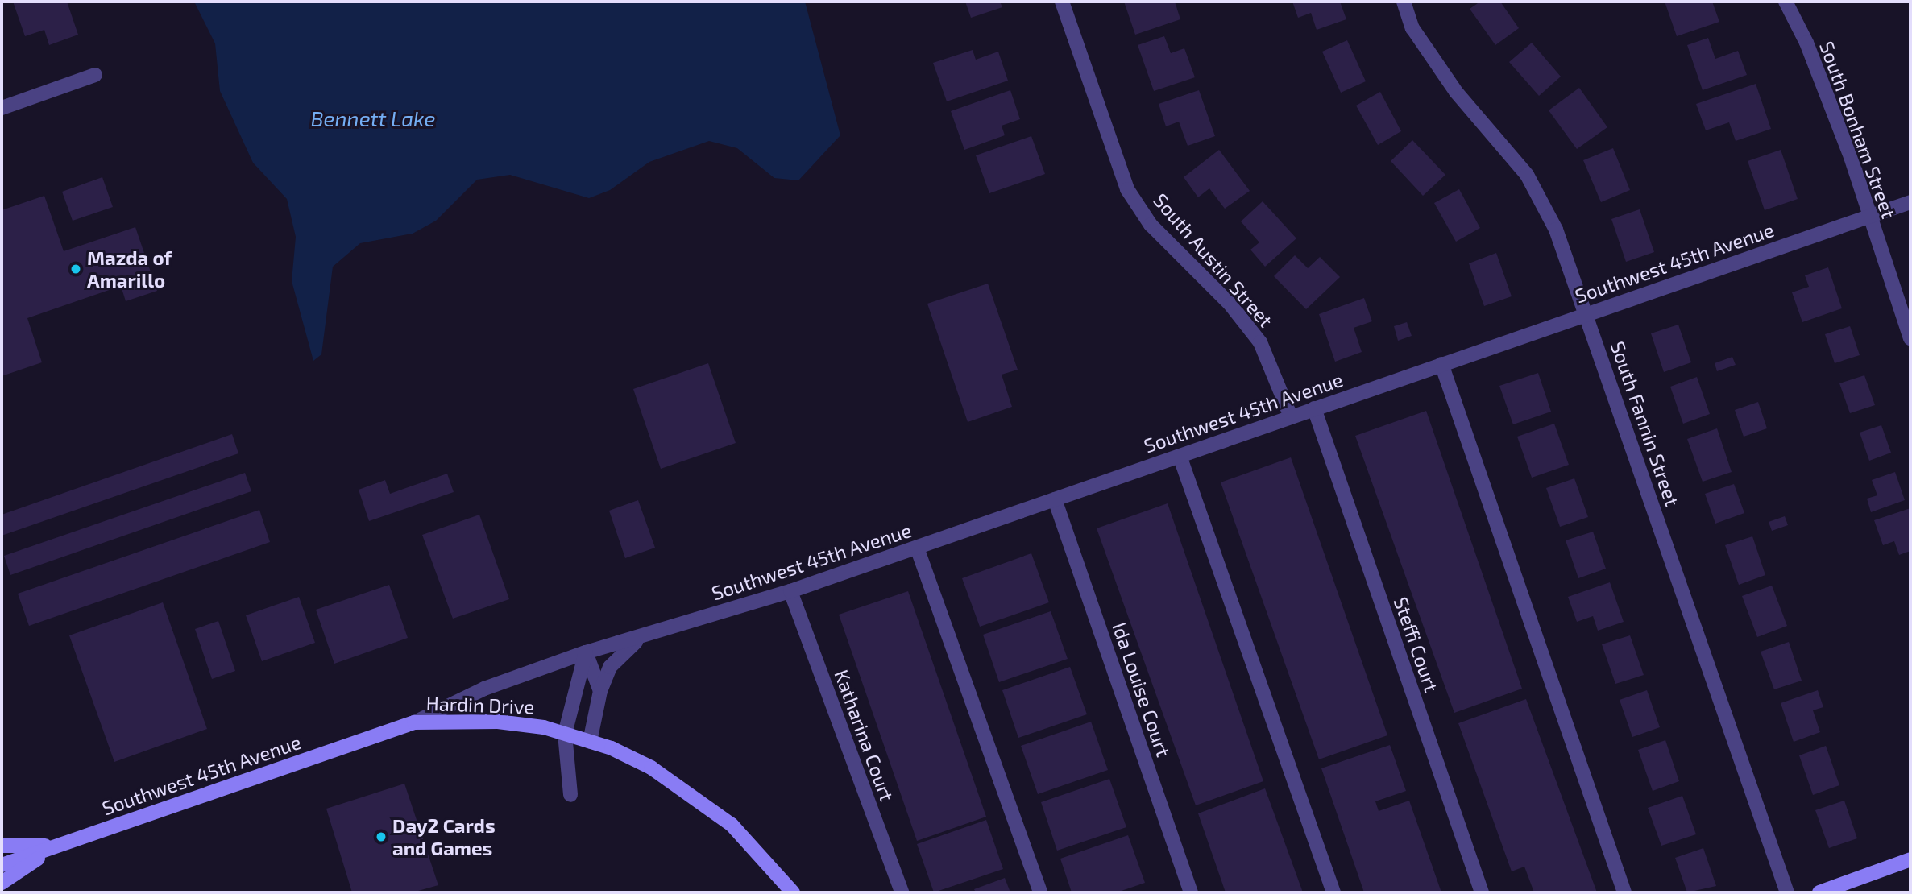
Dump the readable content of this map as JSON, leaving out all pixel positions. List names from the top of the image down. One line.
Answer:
{"streets":{"main road":["Southwest 45th Avenue","Hardin Drive"],"street":["South Bonham Street","South Austin Street","South Fannin Street","Steffi Court","Ida Louise Court","Katharina Court"]},"crossings":[["South Bonham Street","Southwest 45th Avenue"],["South Austin Street","Southwest 45th Avenue"],["Southwest 45th Avenue","South Fannin Street"],["Southwest 45th Avenue","Steffi Court"],["Southwest 45th Avenue","Ida Louise Court"],["Southwest 45th Avenue","Hardin Drive"],["Southwest 45th Avenue","Katharina Court"]],"water":["Bennett Lake"],"places":["Mazda of Amarillo","Day2 Cards and Games"]}
